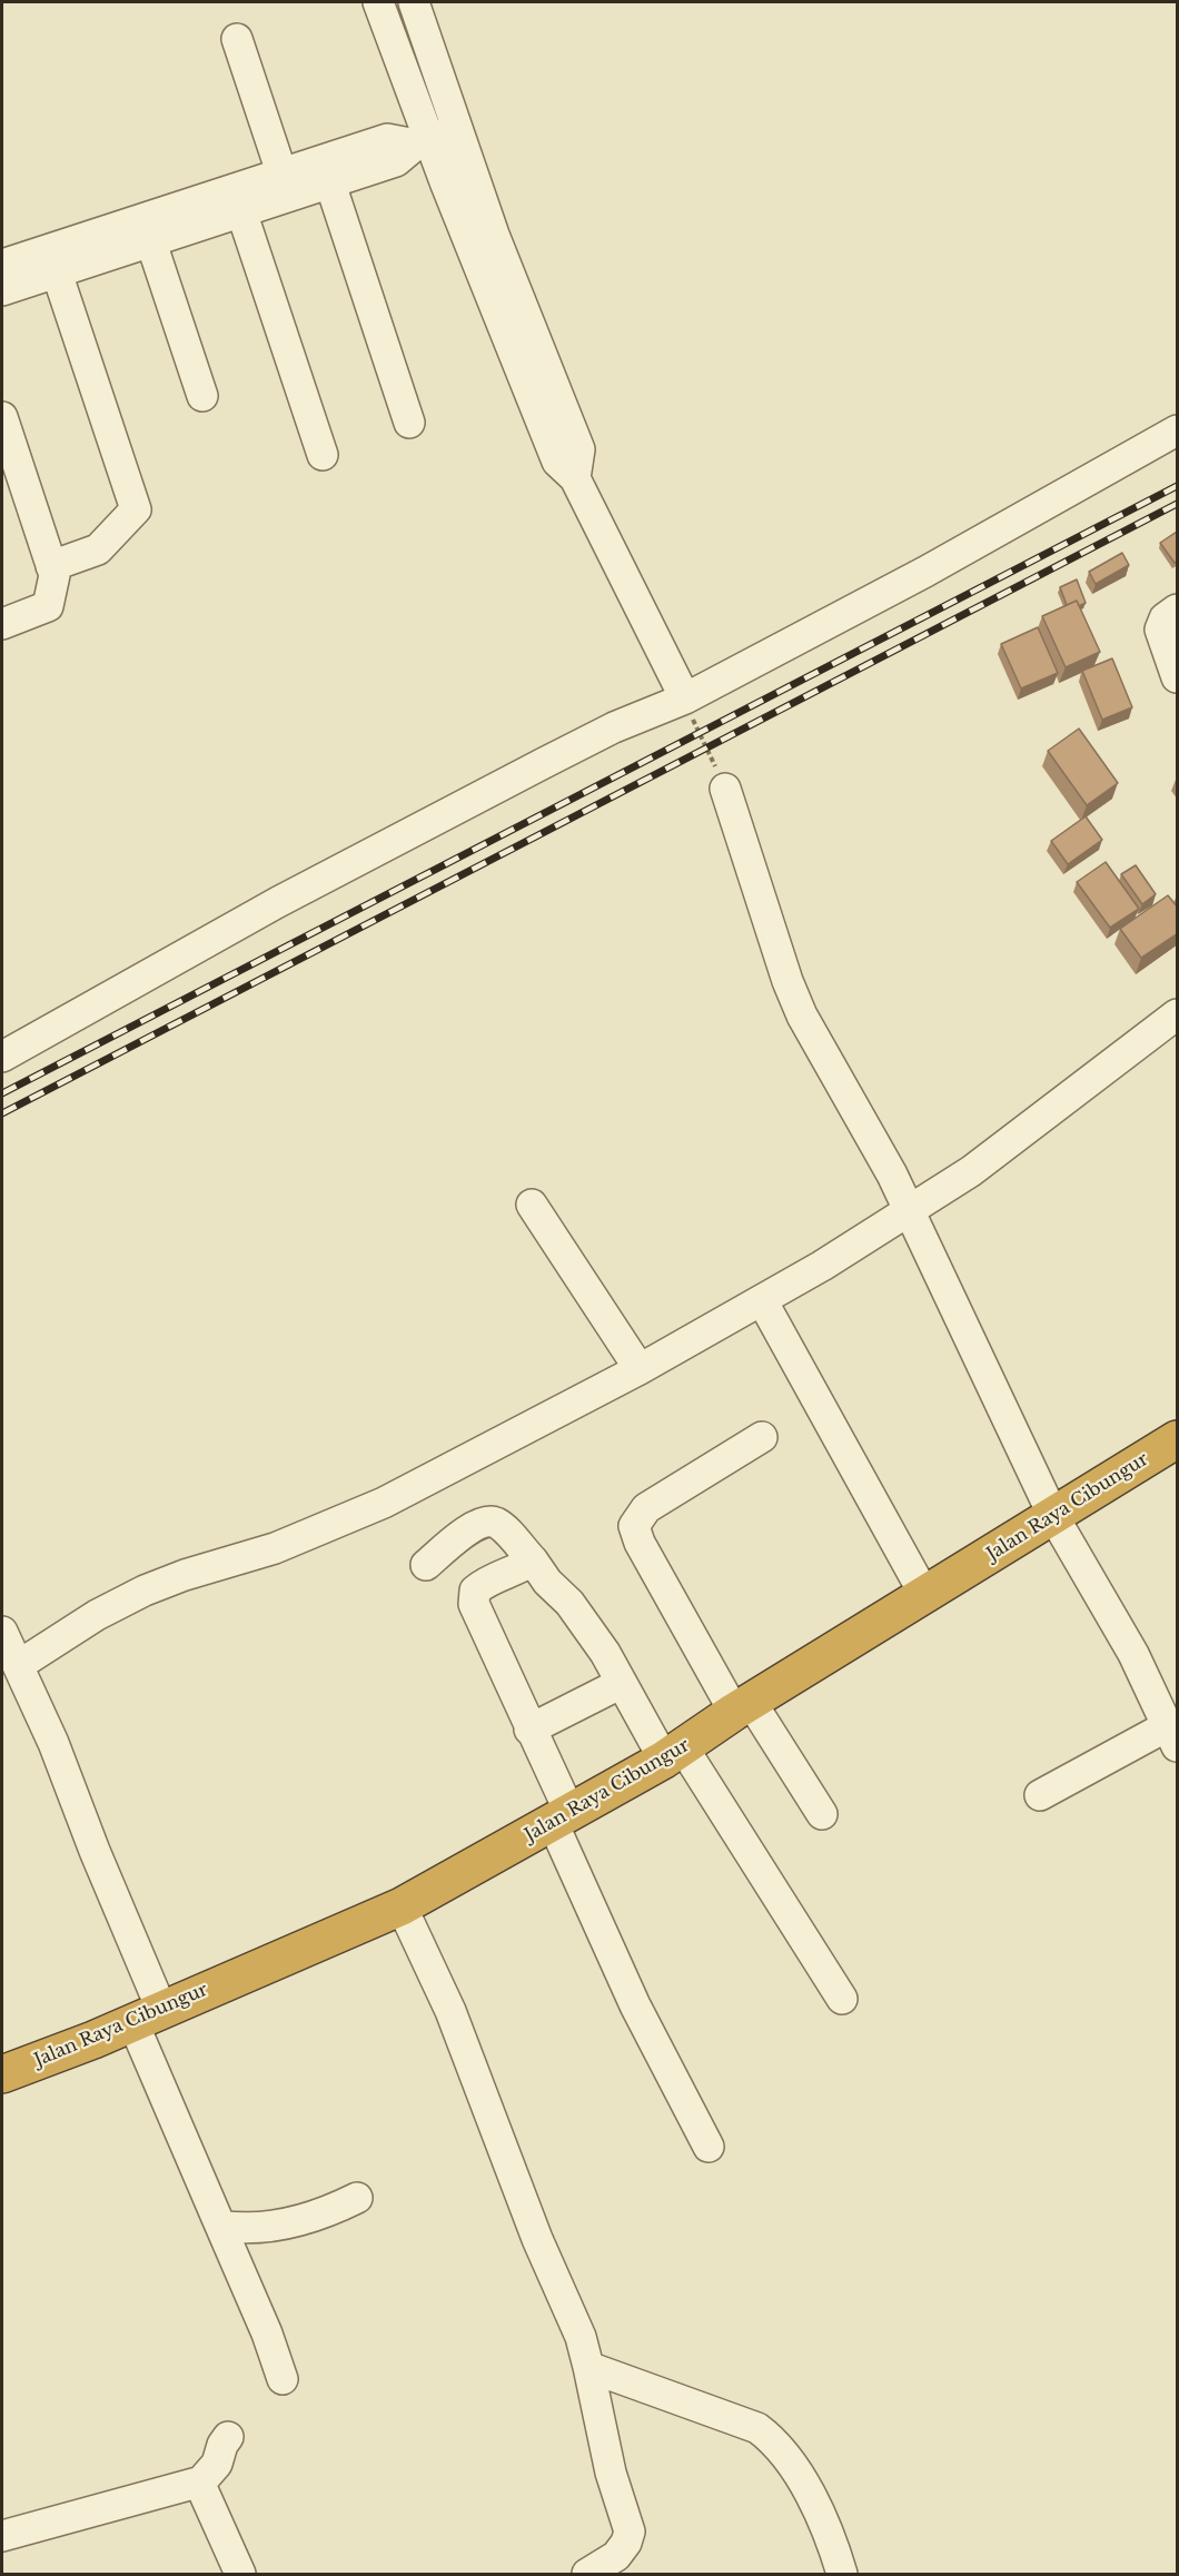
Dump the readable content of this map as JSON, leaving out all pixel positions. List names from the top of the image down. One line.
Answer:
{"streets":{"highway":["Jalan Raya Cibungur"]}}
